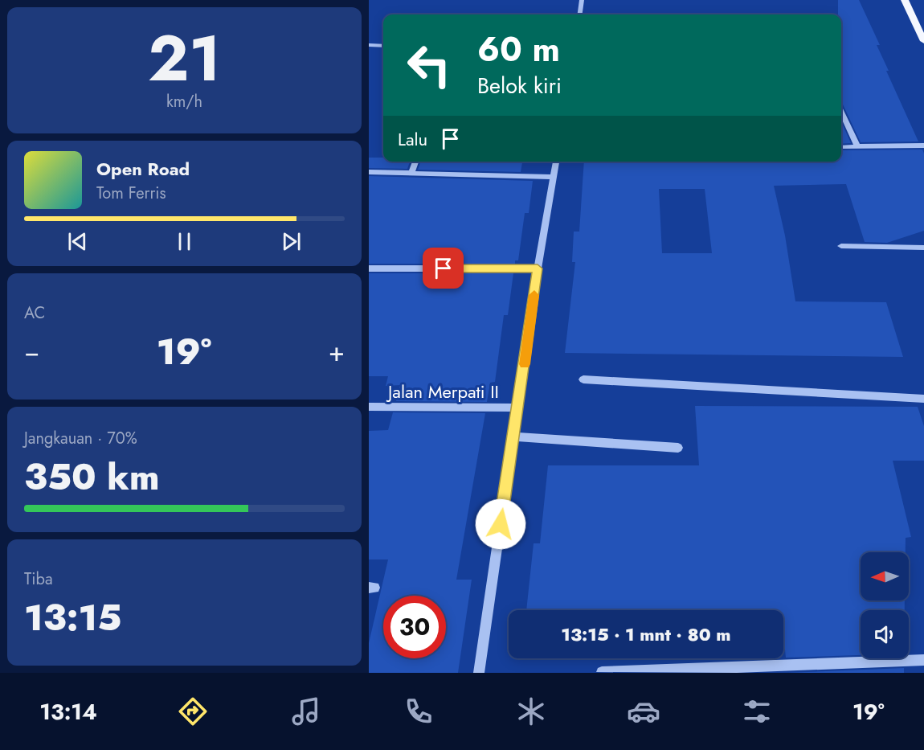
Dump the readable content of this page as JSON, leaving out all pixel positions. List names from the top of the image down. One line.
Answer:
{"streets":{"street":["Jalan Merpati II"]},"north":"left","page":{"tile":[["21","km/h"],"AC",["Jangkauan · 70%","350 km"],["Tiba","13:15"]],"turn":["60 m","Belok kiri"],"then":"Lalu","song":["Open Road","Tom Ferris"],"heat":["−","19°","+"],"limit":"30","trip":"13:15 · 1 mnt · 80 m","tabs":["13:14","19°"]}}
